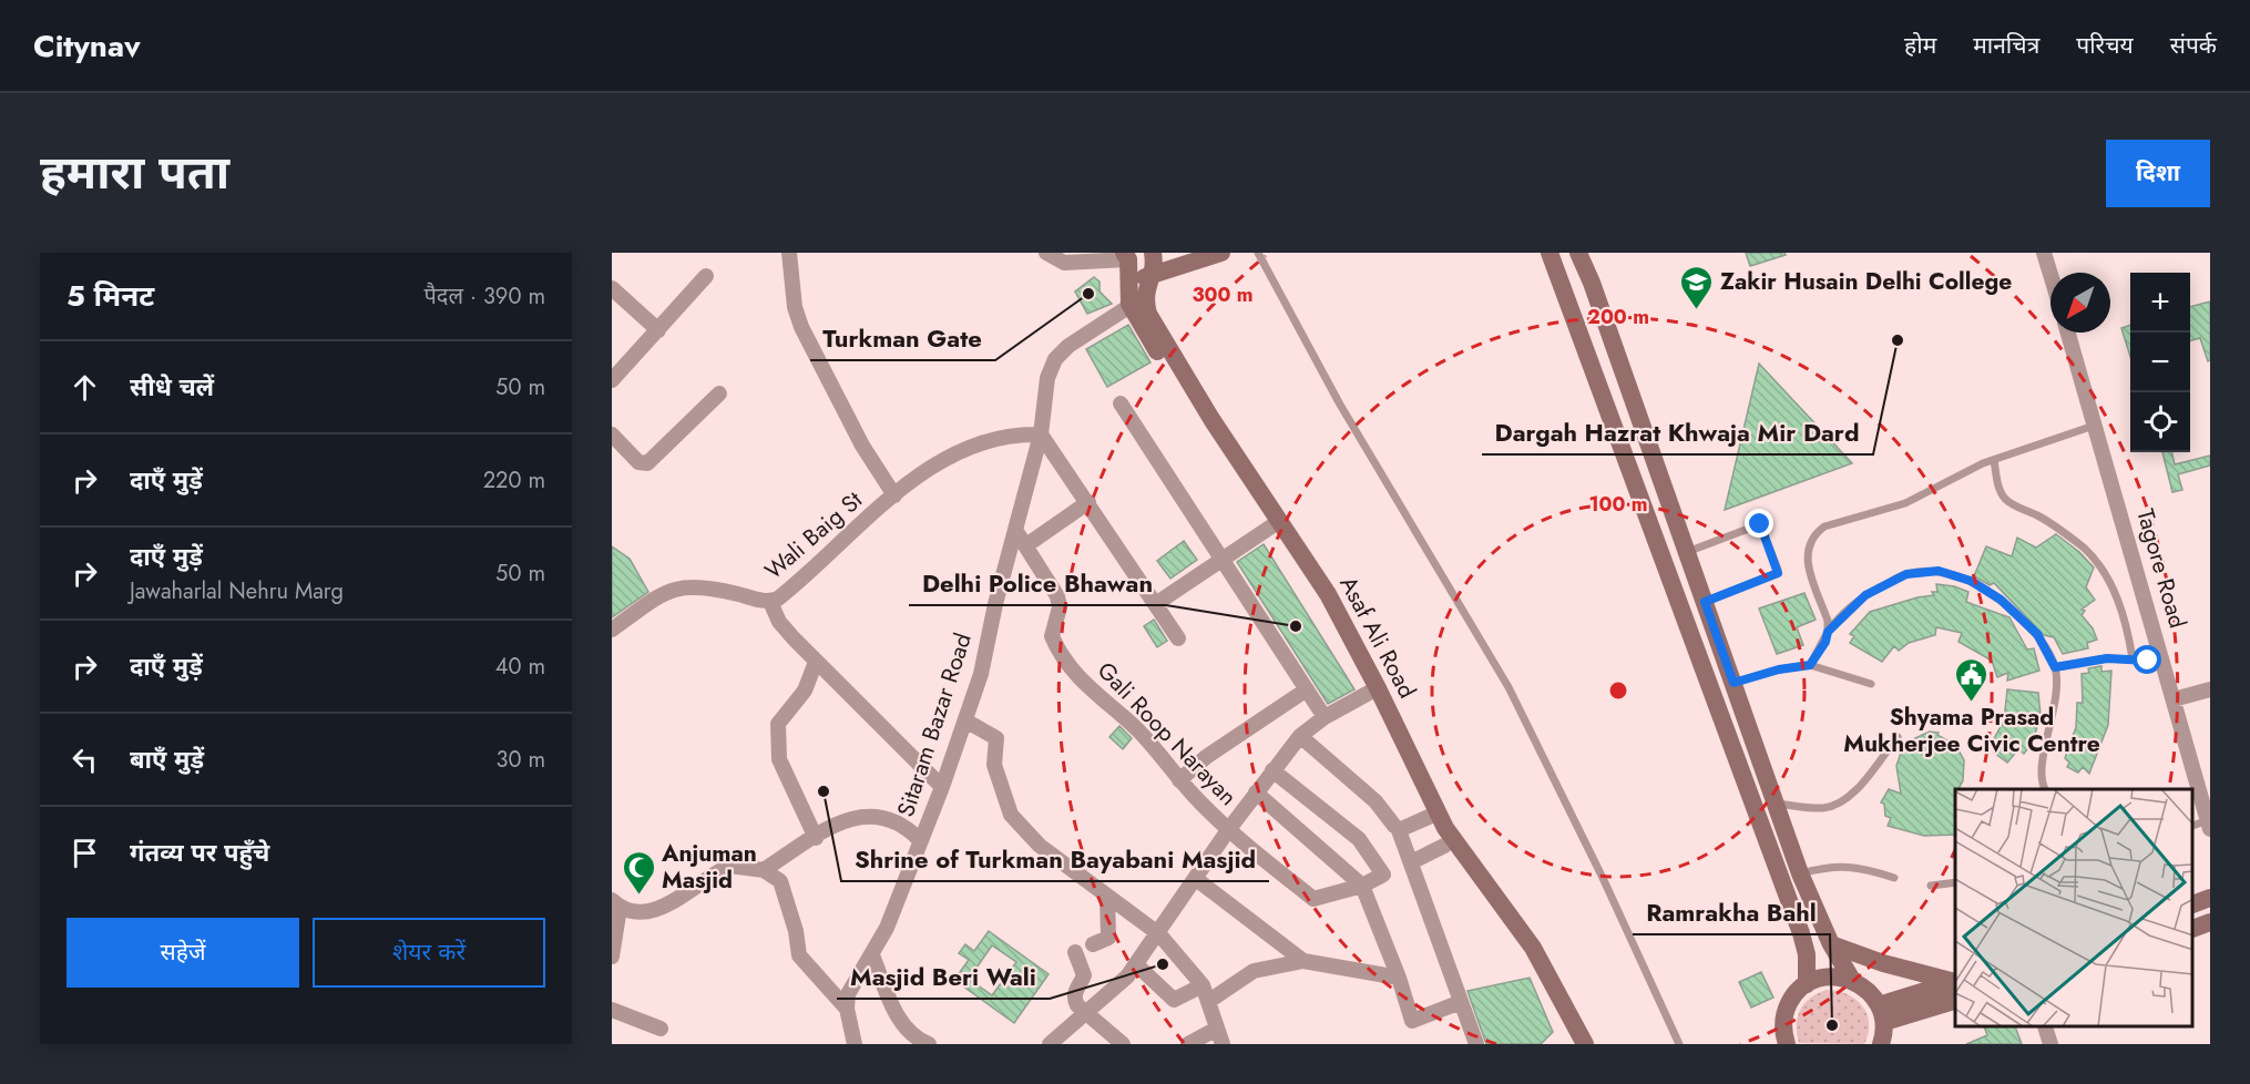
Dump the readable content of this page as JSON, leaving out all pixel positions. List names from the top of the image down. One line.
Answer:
{"streets":{"main road":["Asaf Ali Road"],"street":["Wali Baig St","Tagore Road","Sitaram Bazar Road","Gali Roop Narayan"]},"crossings":[["Wali Baig St","Sitaram Bazar Road"],["Asaf Ali Road","Sitaram Bazar Road"],["Sitaram Bazar Road","Gali Roop Narayan"]],"places":{"other":["Turkman Gate","Dargah Hazrat Khwaja Mir Dard","Delhi Police Bhawan","Shrine of Turkman Bayabani Masjid","Masjid Beri Wali","Ramrakha Bahl"],"school or university":["Zakir Husain Delhi College"],"public building":["Shyama Prasad Mukherjee Civic Centre"],"mosque":["Anjuman Masjid"]},"north":"bottom left","page":{"header":"Citynav","nav":["होम","मानचित्र","परिचय","संपर्क"],"title":"हमारा पता","buttons":["दिशा",["सहेजें","शेयर करें"]],"heading":["5 मिनट","पैदल · 390 m"],"map_buttons":["+","−"],"list":[["सीधे चलें","50 m"],["दाएँ मुड़ें","220 m"],["दाएँ मुड़ें","Jawaharlal Nehru Marg","50 m"],["दाएँ मुड़ें","40 m"],["बाएँ मुड़ें","30 m"],"गंतव्य पर पहुँचे"]},"rings":["300 m","200 m","100 m"]}
